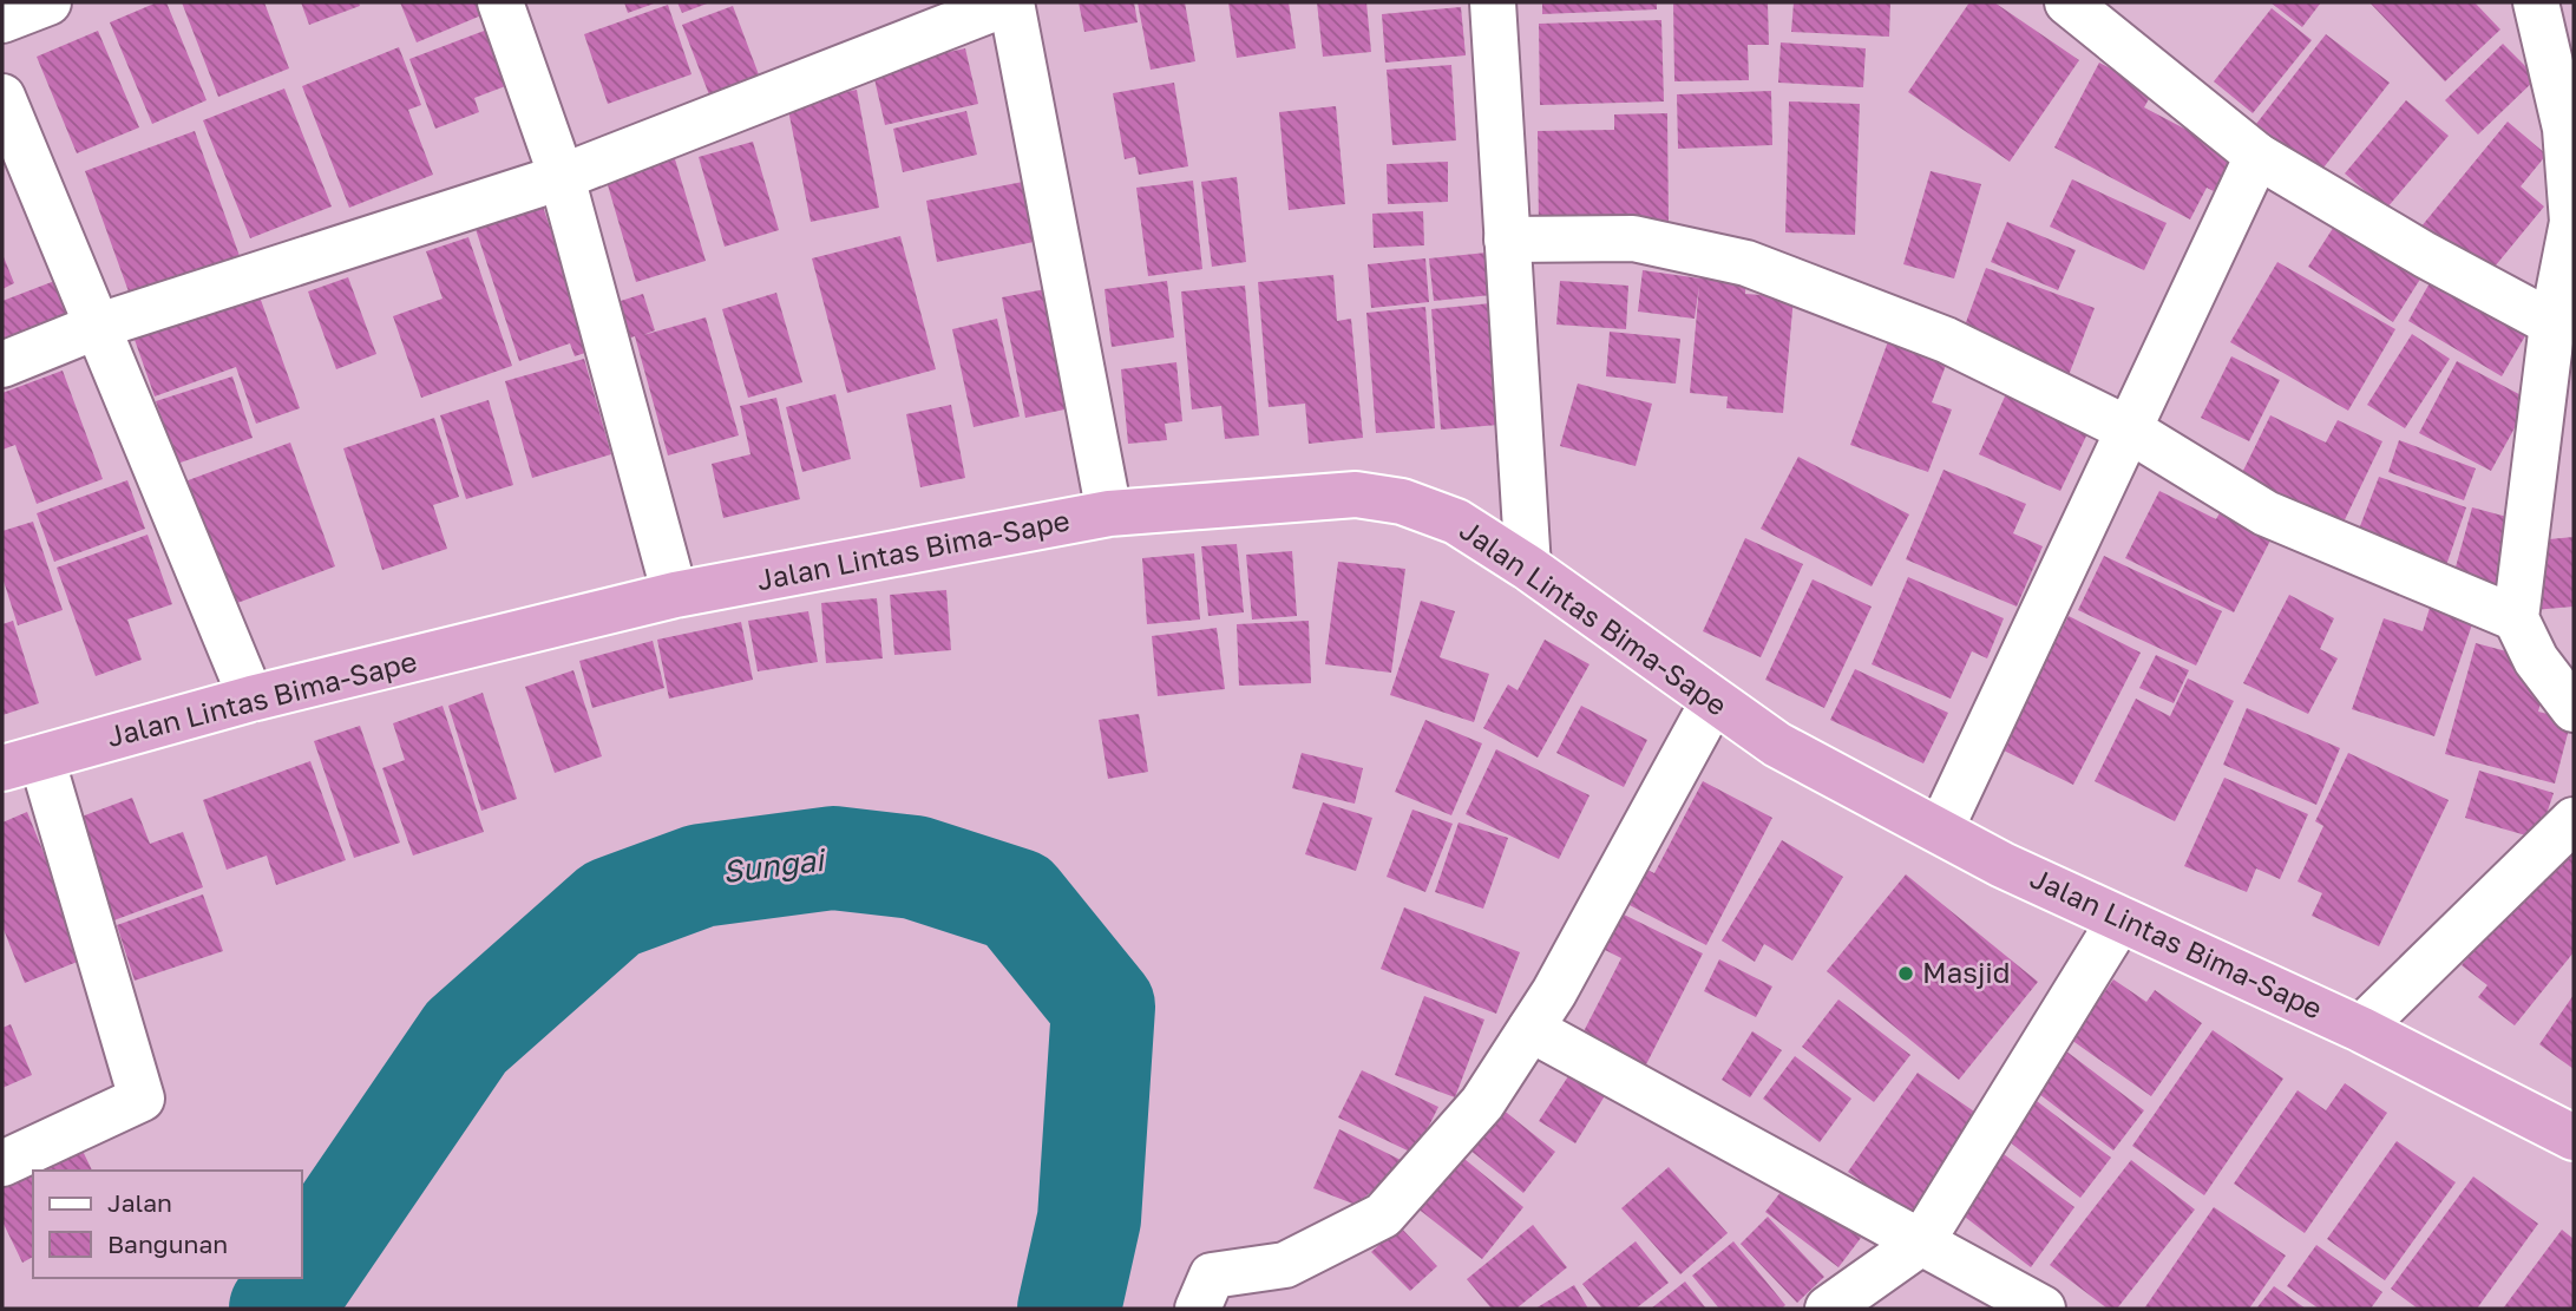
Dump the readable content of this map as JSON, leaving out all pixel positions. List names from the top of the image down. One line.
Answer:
{"streets":{"highway":["Jalan Lintas Bima-Sape"]},"water":["Sungai"],"places":["Masjid"],"legend":["Jalan","Bangunan"]}
